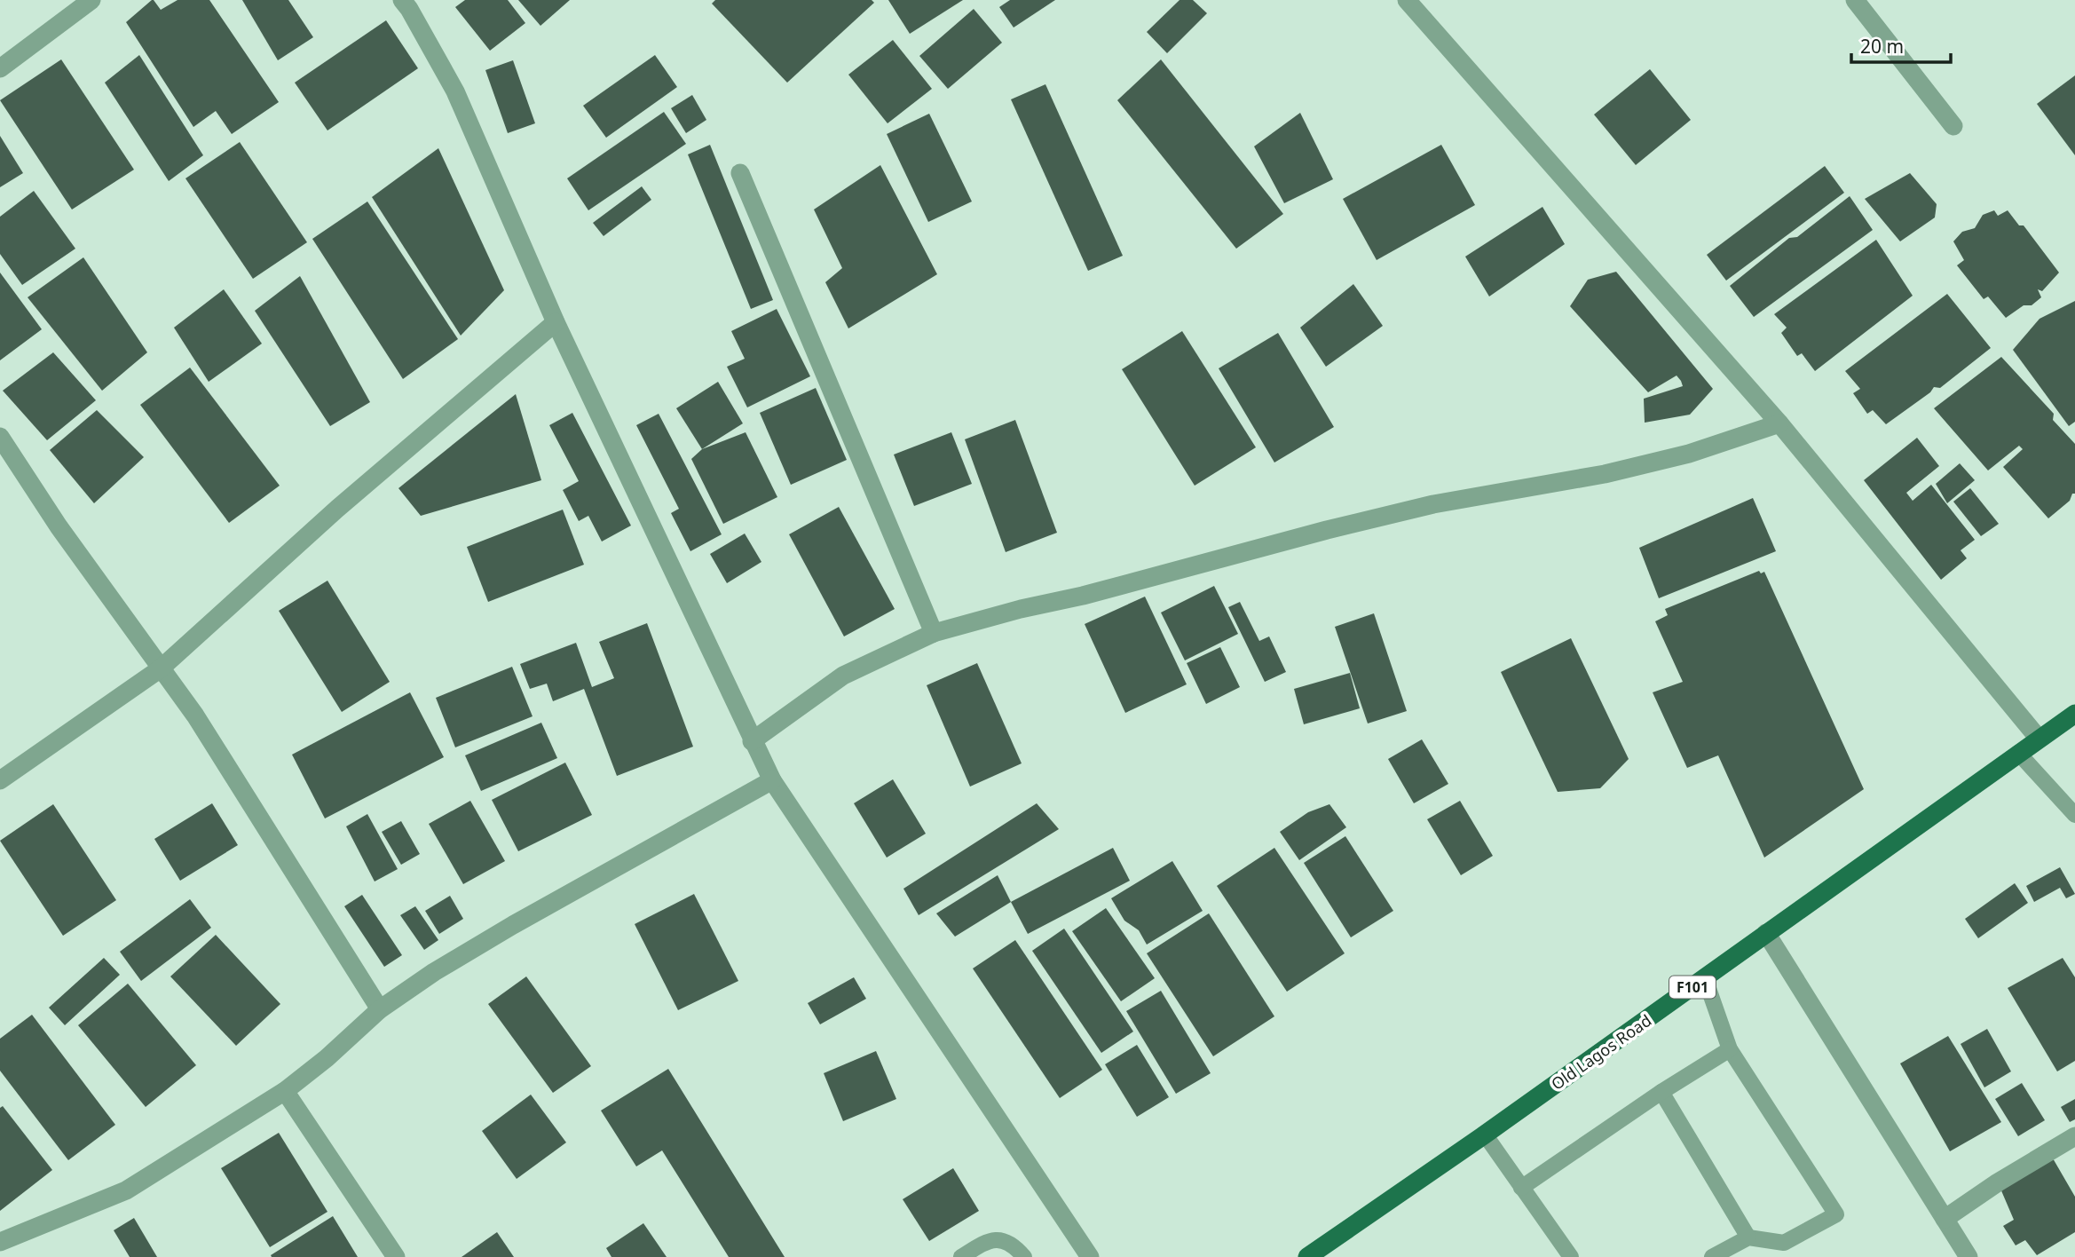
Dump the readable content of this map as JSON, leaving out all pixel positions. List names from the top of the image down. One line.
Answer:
{"streets":{"main road":["F101","Old Lagos Road"]},"scale_bar":"20 m"}
